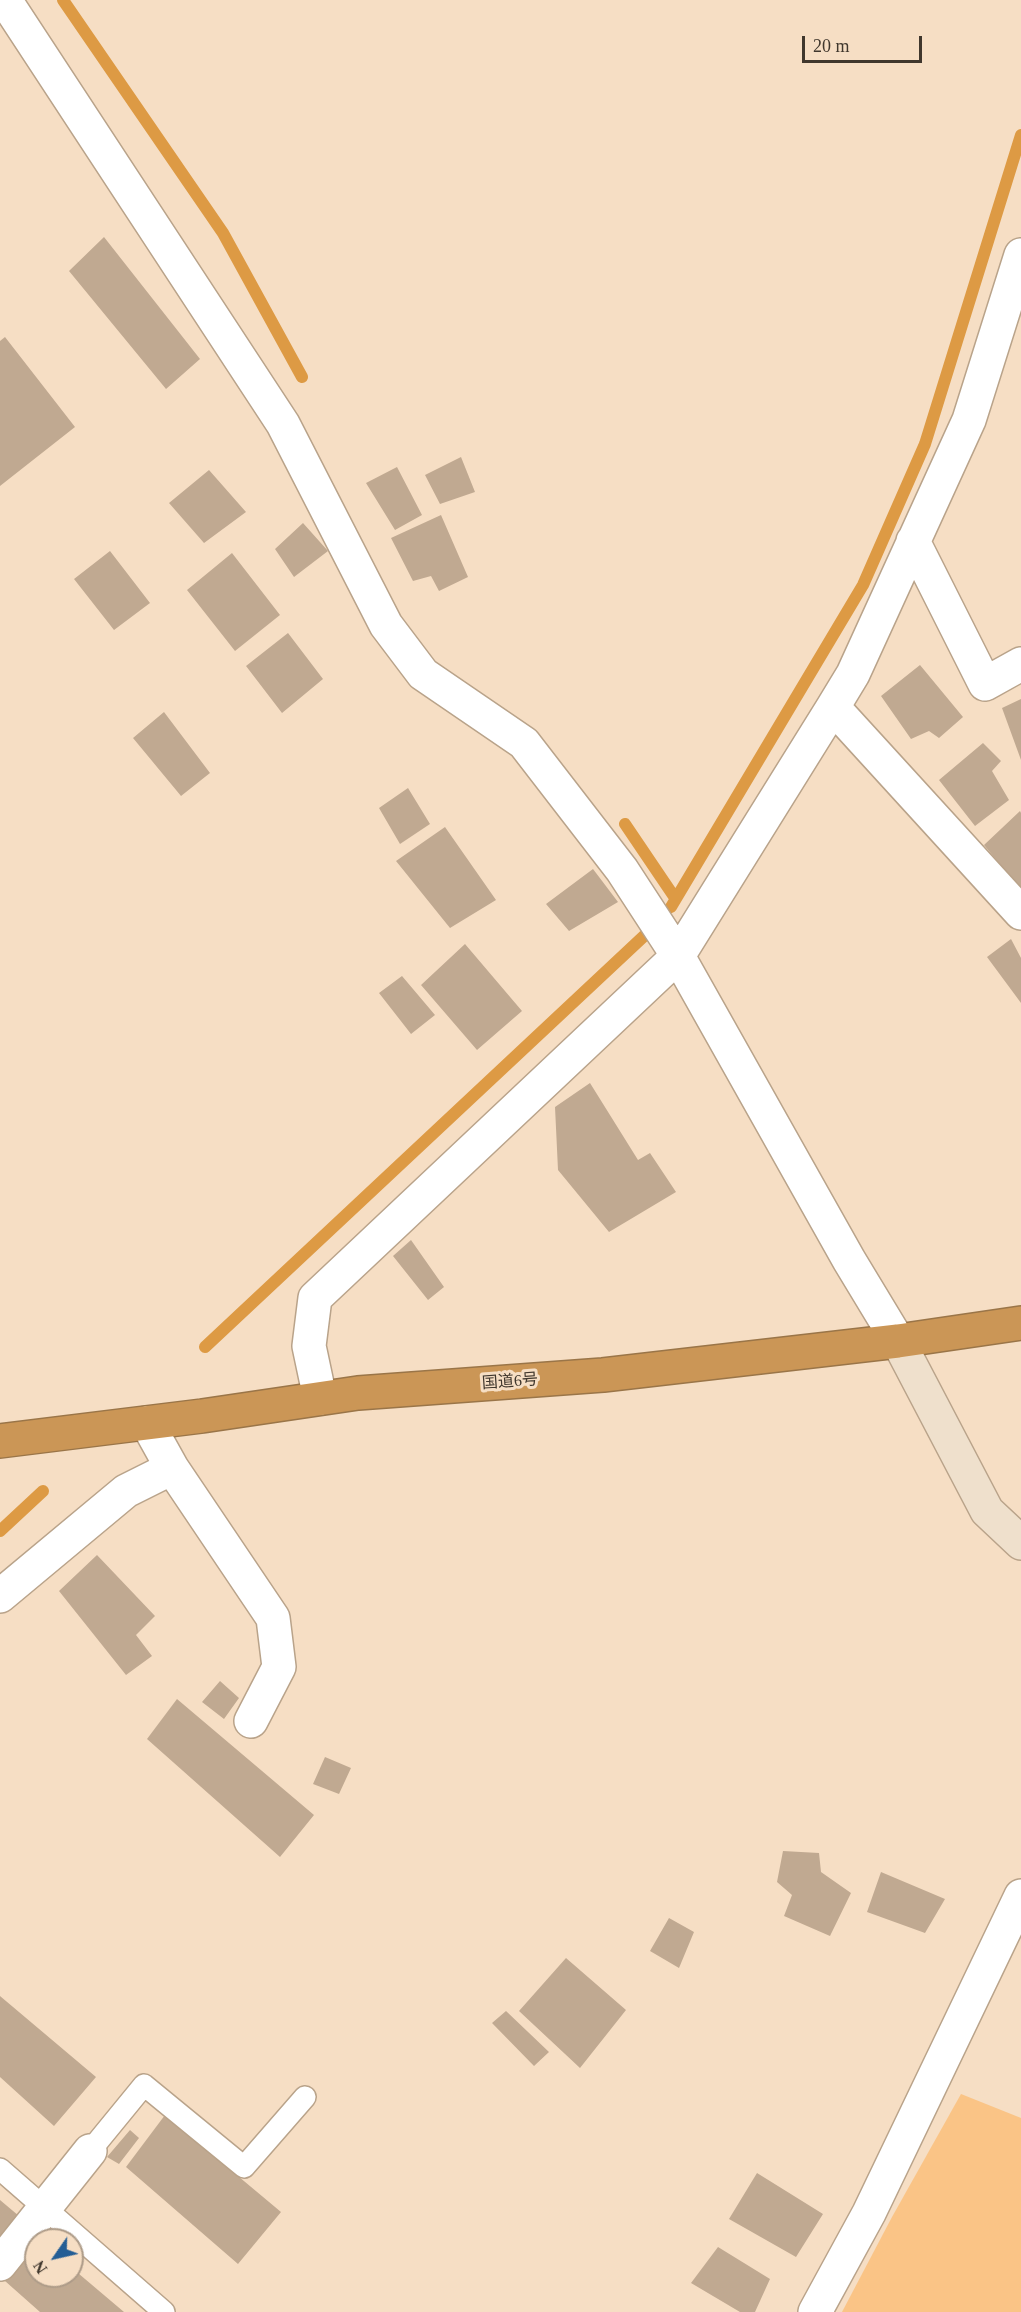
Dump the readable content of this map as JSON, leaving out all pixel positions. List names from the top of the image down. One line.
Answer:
{"streets":{"highway":["国道6号"]},"scale_bar":"20 m","north":"bottom left"}
